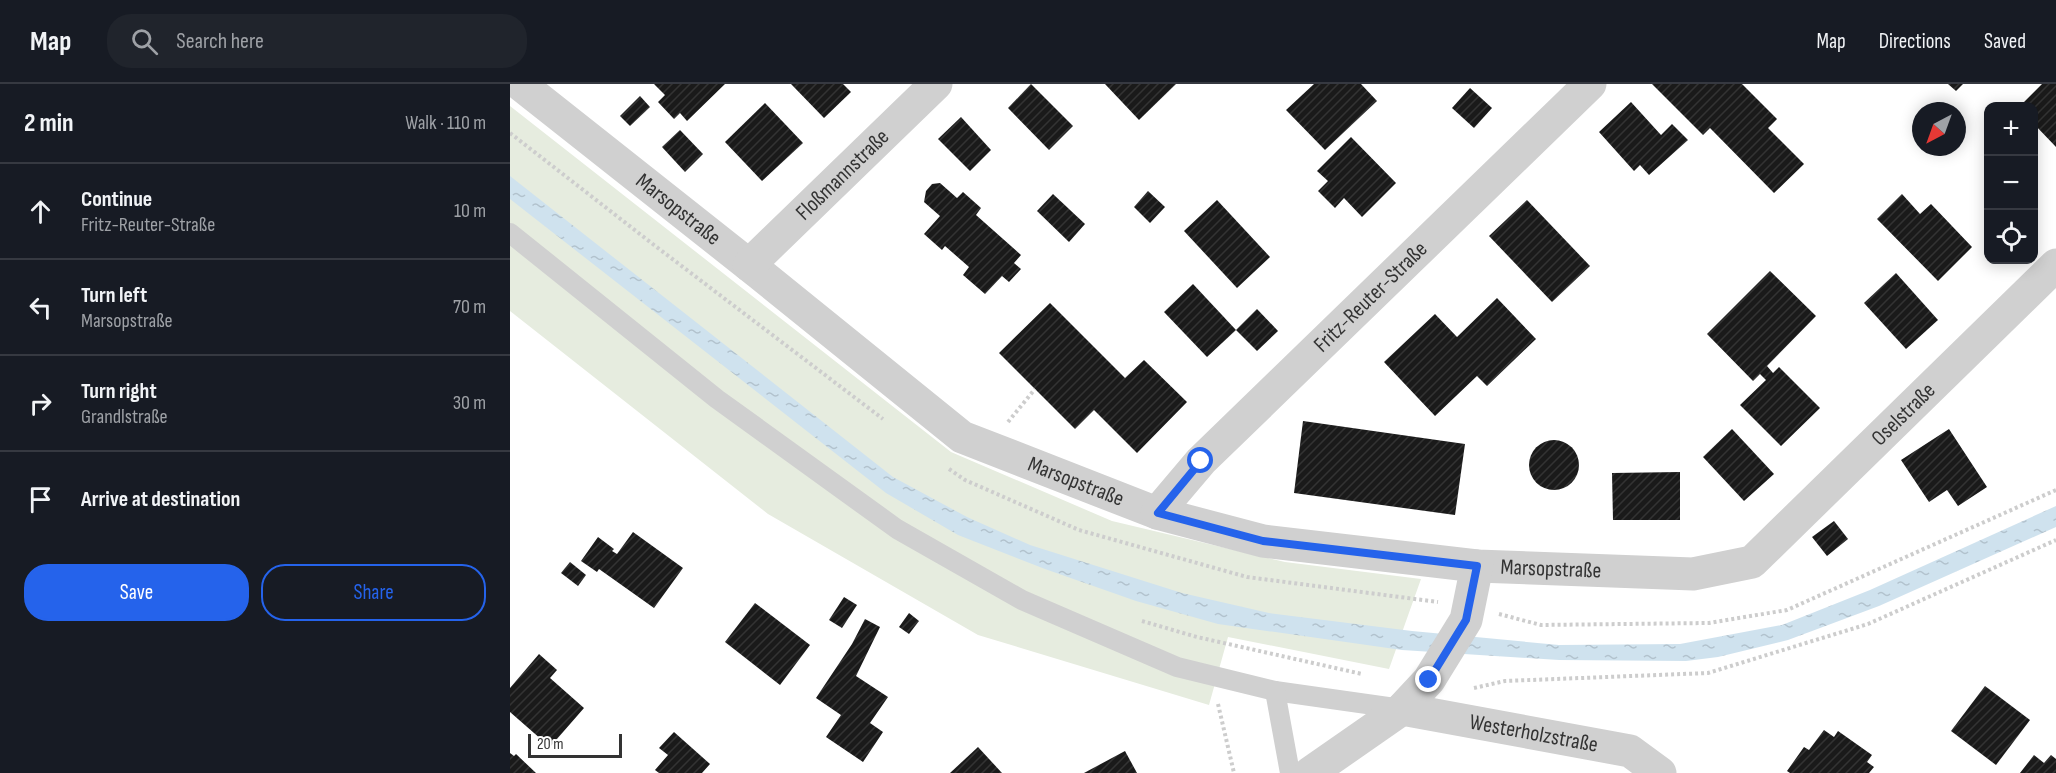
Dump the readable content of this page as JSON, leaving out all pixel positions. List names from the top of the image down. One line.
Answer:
{"streets":{"street":["Floßmannstraße","Marsopstraße","Fritz-Reuter-Straße","Oselstraße","Westerholzstraße"]},"crossings":[["Floßmannstraße","Marsopstraße"],["Marsopstraße","Fritz-Reuter-Straße"],["Marsopstraße","Oselstraße"]],"scale_bar":"20 m","north":"bottom left","page":{"header":"Map","search":"Search here","nav":["Map","Directions","Saved"],"heading":["2 min","Walk · 110 m"],"map_buttons":["+","−"],"list":[["Continue","Fritz-Reuter-Straße","10 m"],["Turn left","Marsopstraße","70 m"],["Turn right","Grandlstraße","30 m"],"Arrive at destination"],"buttons":["Save","Share"],"scale":"20 m"}}
